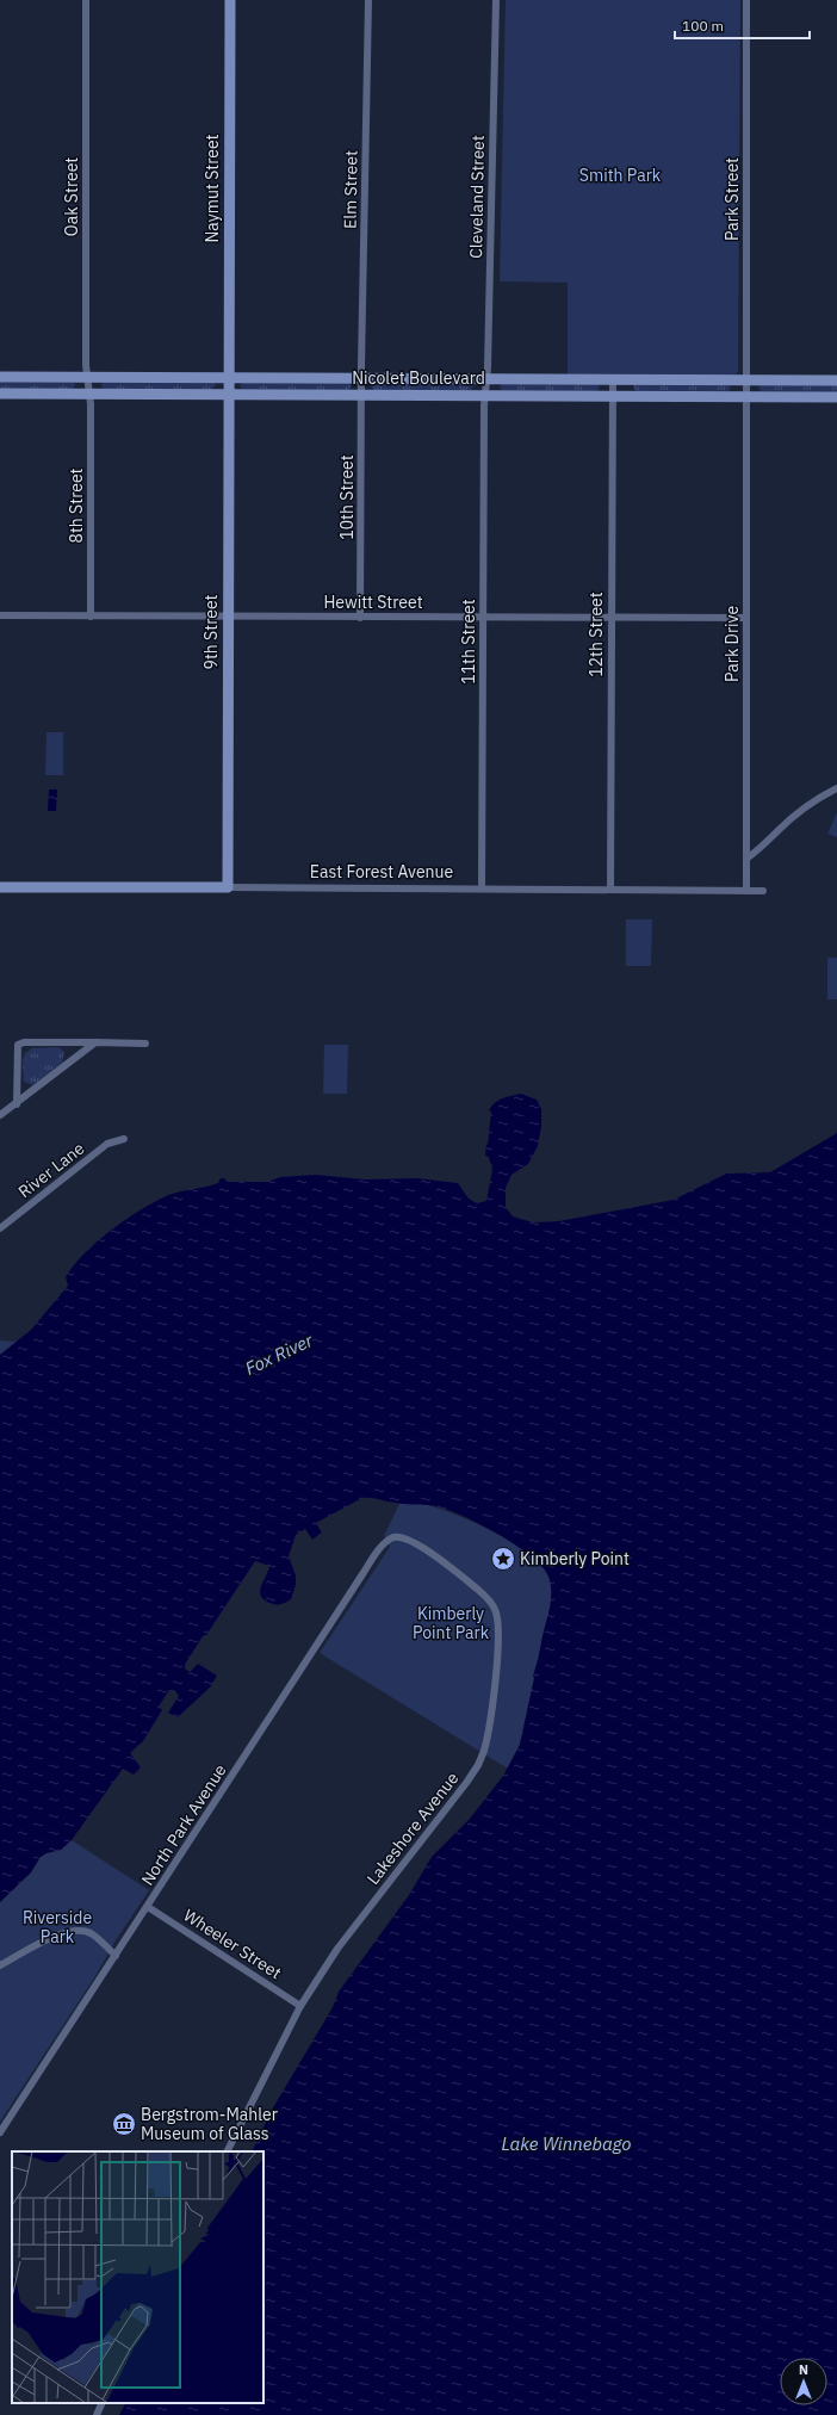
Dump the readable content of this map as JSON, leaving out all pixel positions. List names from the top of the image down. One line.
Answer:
{"streets":{"street":["Naymut Street","Elm Street","Oak Street","Cleveland Street","Park Street","Nicolet Boulevard","10th Street","8th Street","Hewitt Street","9th Street","12th Street","11th Street","Park Drive","East Forest Avenue","River Lane","North Park Avenue","Lakeshore Avenue","Wheeler Street"]},"crossings":[["Naymut Street","Nicolet Boulevard"],["Naymut Street","9th Street"],["Elm Street","Nicolet Boulevard"],["Elm Street","10th Street"],["Oak Street","Nicolet Boulevard"],["Oak Street","8th Street"],["Cleveland Street","Nicolet Boulevard"],["Cleveland Street","11th Street"],["Park Street","Nicolet Boulevard"],["Park Street","Park Drive"],["Nicolet Boulevard","10th Street"],["Nicolet Boulevard","8th Street"],["Nicolet Boulevard","9th Street"],["Nicolet Boulevard","12th Street"],["Nicolet Boulevard","11th Street"],["Nicolet Boulevard","Park Drive"],["10th Street","Hewitt Street"],["8th Street","Hewitt Street"],["Hewitt Street","9th Street"],["Hewitt Street","12th Street"],["Hewitt Street","11th Street"],["Hewitt Street","Park Drive"],["9th Street","East Forest Avenue"],["12th Street","East Forest Avenue"],["11th Street","East Forest Avenue"],["Park Drive","East Forest Avenue"],["North Park Avenue","Lakeshore Avenue"],["North Park Avenue","Wheeler Street"],["Lakeshore Avenue","Wheeler Street"]],"water":["Fox River","Lake Winnebago"],"parks":["Smith Park","Kimberly Point Park","Riverside Park"],"places":{"place":["Kimberly Point"],"museum":["Bergstrom-Mahler Museum of Glass"]},"scale_bar":"100 m","north":"top"}
